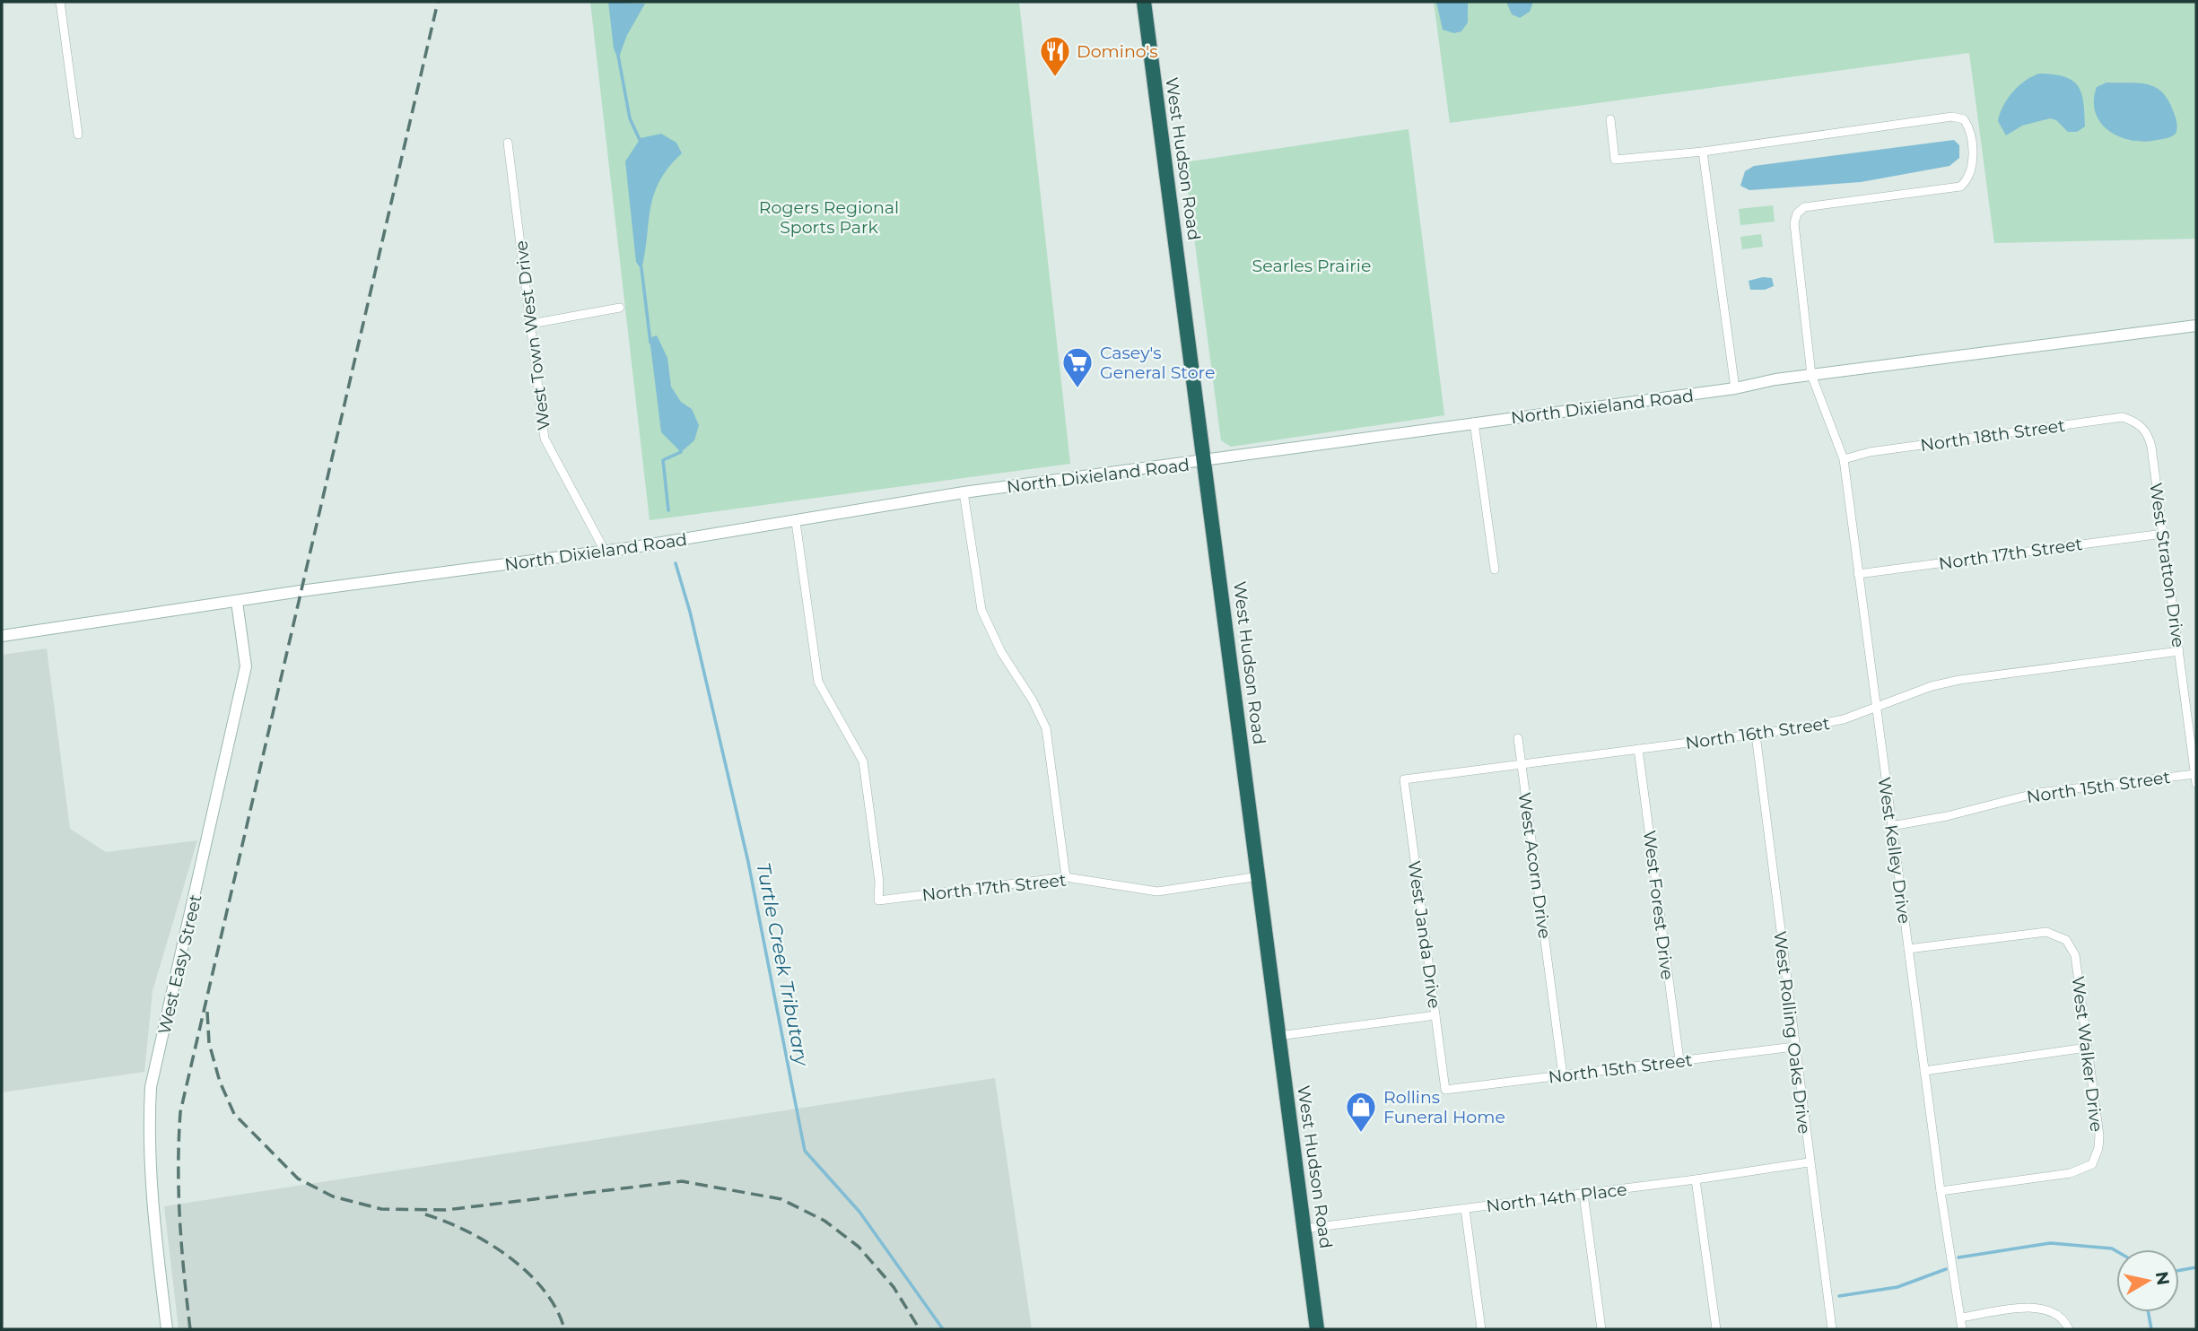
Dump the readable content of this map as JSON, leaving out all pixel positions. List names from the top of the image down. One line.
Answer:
{"streets":{"highway":["West Hudson Road"],"street":["West Town West Drive","North Dixieland Road","North 18th Street","North 17th Street","West Stratton Drive","North 16th Street","North 15th Street","West Kelley Drive","West Acorn Drive","West Forest Drive","West Janda Drive","West Easy Street","West Rolling Oaks Drive","West Walker Drive","North 14th Place"]},"crossings":[["West Hudson Road","North Dixieland Road"],["West Hudson Road","North 17th Street"],["West Hudson Road","North 14th Place"],["West Town West Drive","North Dixieland Road"],["North Dixieland Road","North 17th Street"],["North Dixieland Road","West Kelley Drive"],["North Dixieland Road","West Easy Street"],["North 18th Street","West Stratton Drive"],["North 18th Street","West Kelley Drive"],["North 17th Street","West Stratton Drive"],["North 17th Street","West Kelley Drive"],["West Stratton Drive","North 16th Street"],["West Stratton Drive","North 15th Street"],["North 16th Street","West Kelley Drive"],["North 16th Street","West Acorn Drive"],["North 16th Street","West Forest Drive"],["North 16th Street","West Janda Drive"],["North 16th Street","West Rolling Oaks Drive"],["North 15th Street","West Kelley Drive"],["North 15th Street","West Acorn Drive"],["North 15th Street","West Forest Drive"],["North 15th Street","West Janda Drive"],["North 15th Street","West Rolling Oaks Drive"],["West Kelley Drive","West Walker Drive"],["West Rolling Oaks Drive","North 14th Place"]],"water":["Turtle Creek Tributary"],"parks":["Rogers Regional Sports Park","Searles Prairie"],"places":{"restaurant":["Domino's"],"supermarket":["Casey's General Store"],"shop":["Rollins Funeral Home"]},"north":"right"}
